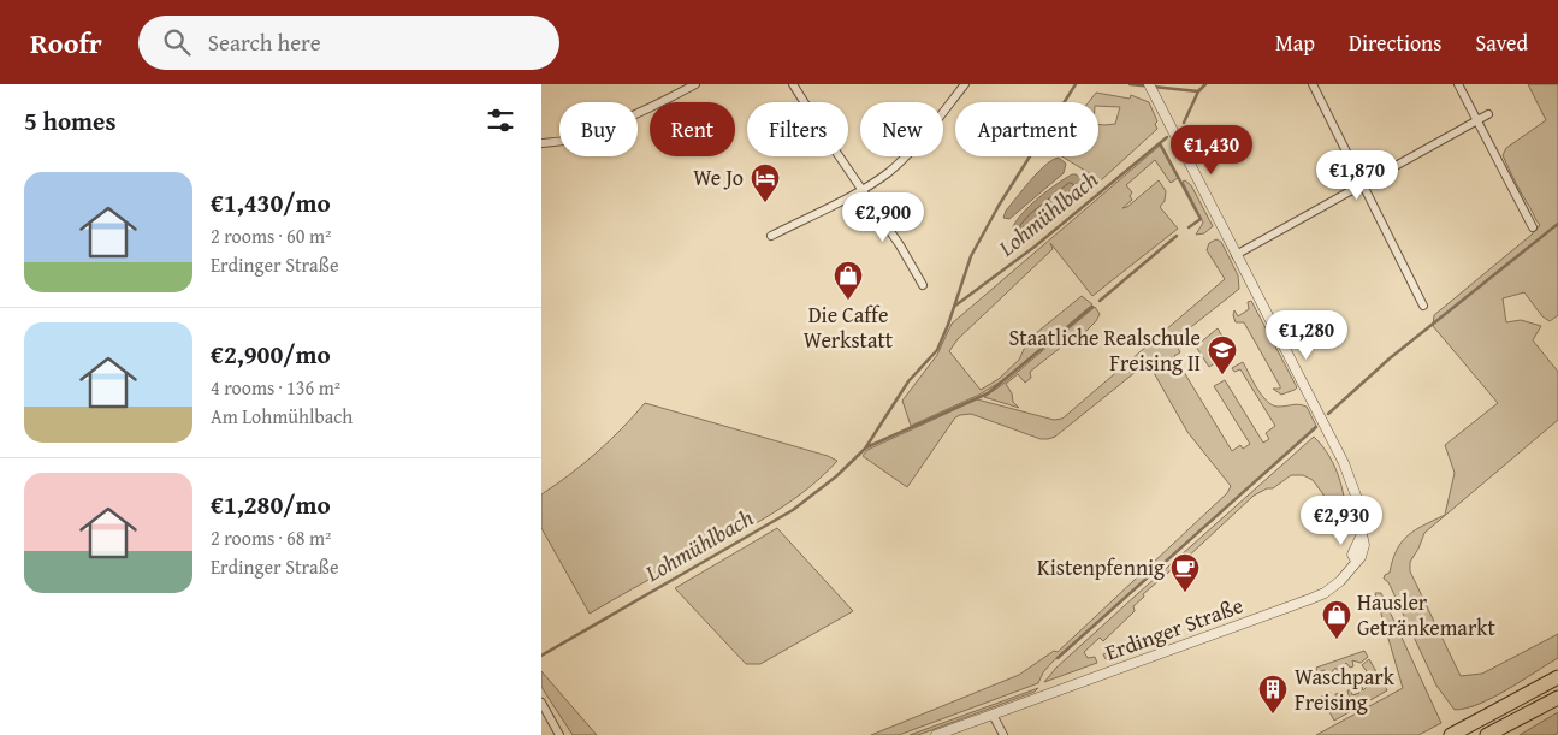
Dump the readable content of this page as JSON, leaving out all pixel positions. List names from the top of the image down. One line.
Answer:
{"streets":{"street":["Erdinger Straße"]},"water":["Lohmühlbach"],"places":{"hotel":["We Jo"],"shop":["Die Caffe Werkstatt","Hausler Getränkemarkt"],"school or university":["Staatliche Realschule Freising II"],"cafe":["Kistenpfennig"],"building":["Waschpark Freising"]},"page":{"header":"Roofr","search":"Search here","nav":["Map","Directions","Saved"],"heading":"5 homes","chip":["Buy","Rent","Filters","New","Apartment"],"price":["€1,430","€1,870","€2,900","€1,280","€2,930"],"list":[{"name":"€1,430/mo","note":"2 rooms · 60 m² · Erdinger Straße"},{"name":"€2,900/mo","note":"4 rooms · 136 m² · Am Lohmühlbach"},{"name":"€1,280/mo","note":"2 rooms · 68 m² · Erdinger Straße"}]}}
